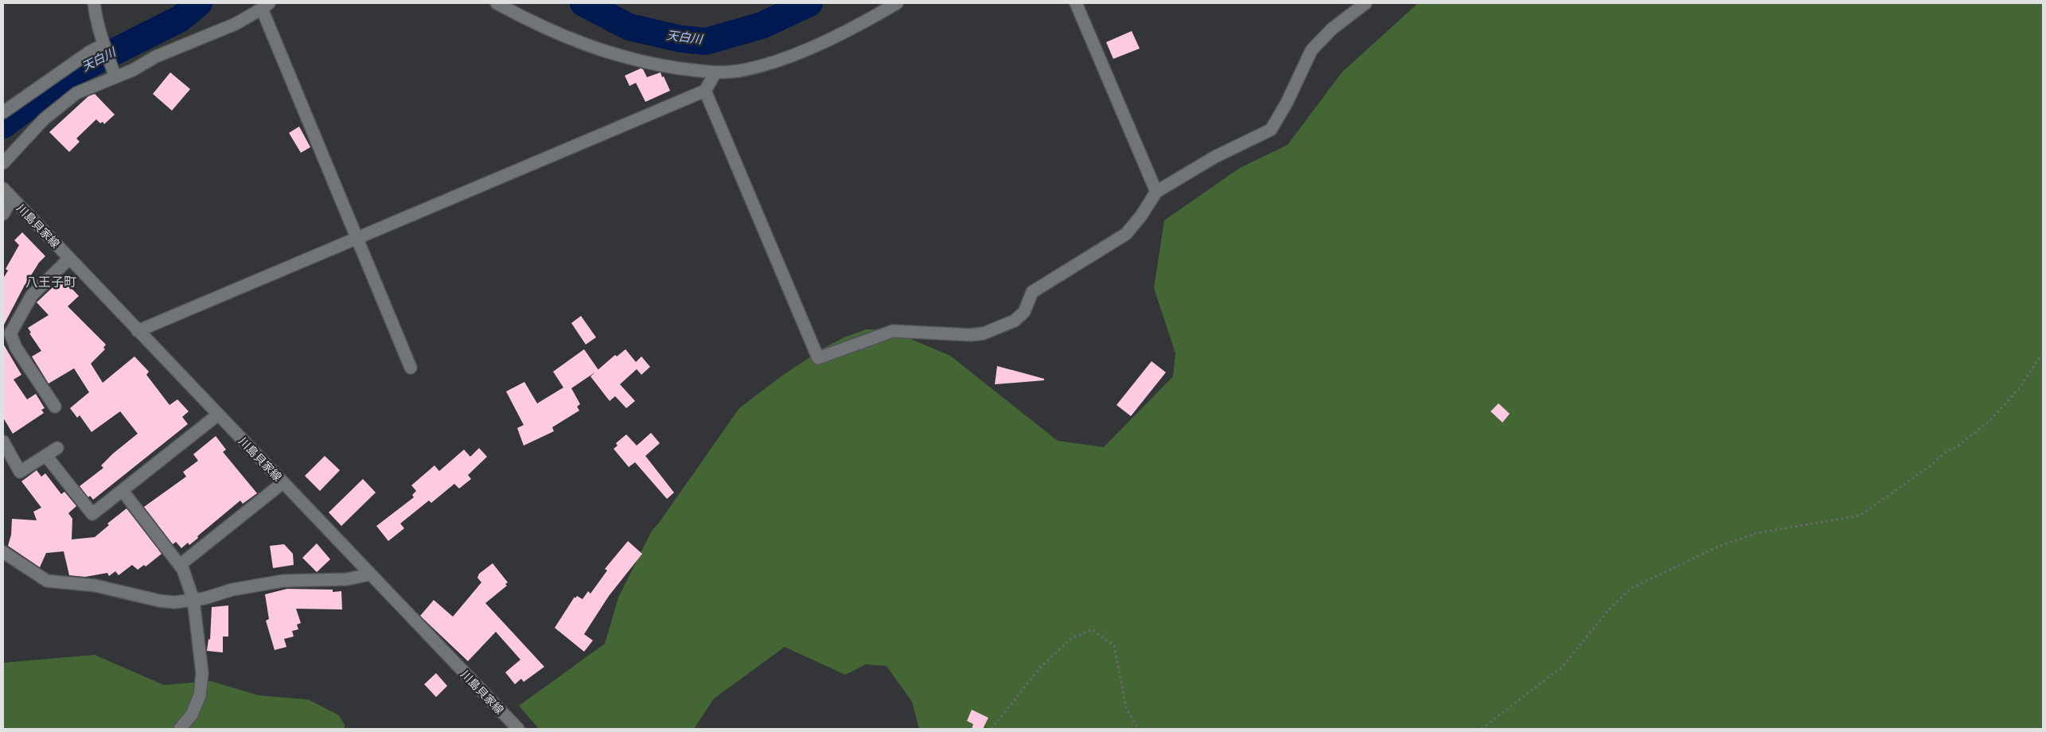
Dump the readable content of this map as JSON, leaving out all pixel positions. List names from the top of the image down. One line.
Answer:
{"streets":{"street":["川島貝家線"]},"districts":["八王子町"],"water":["天白川"]}
